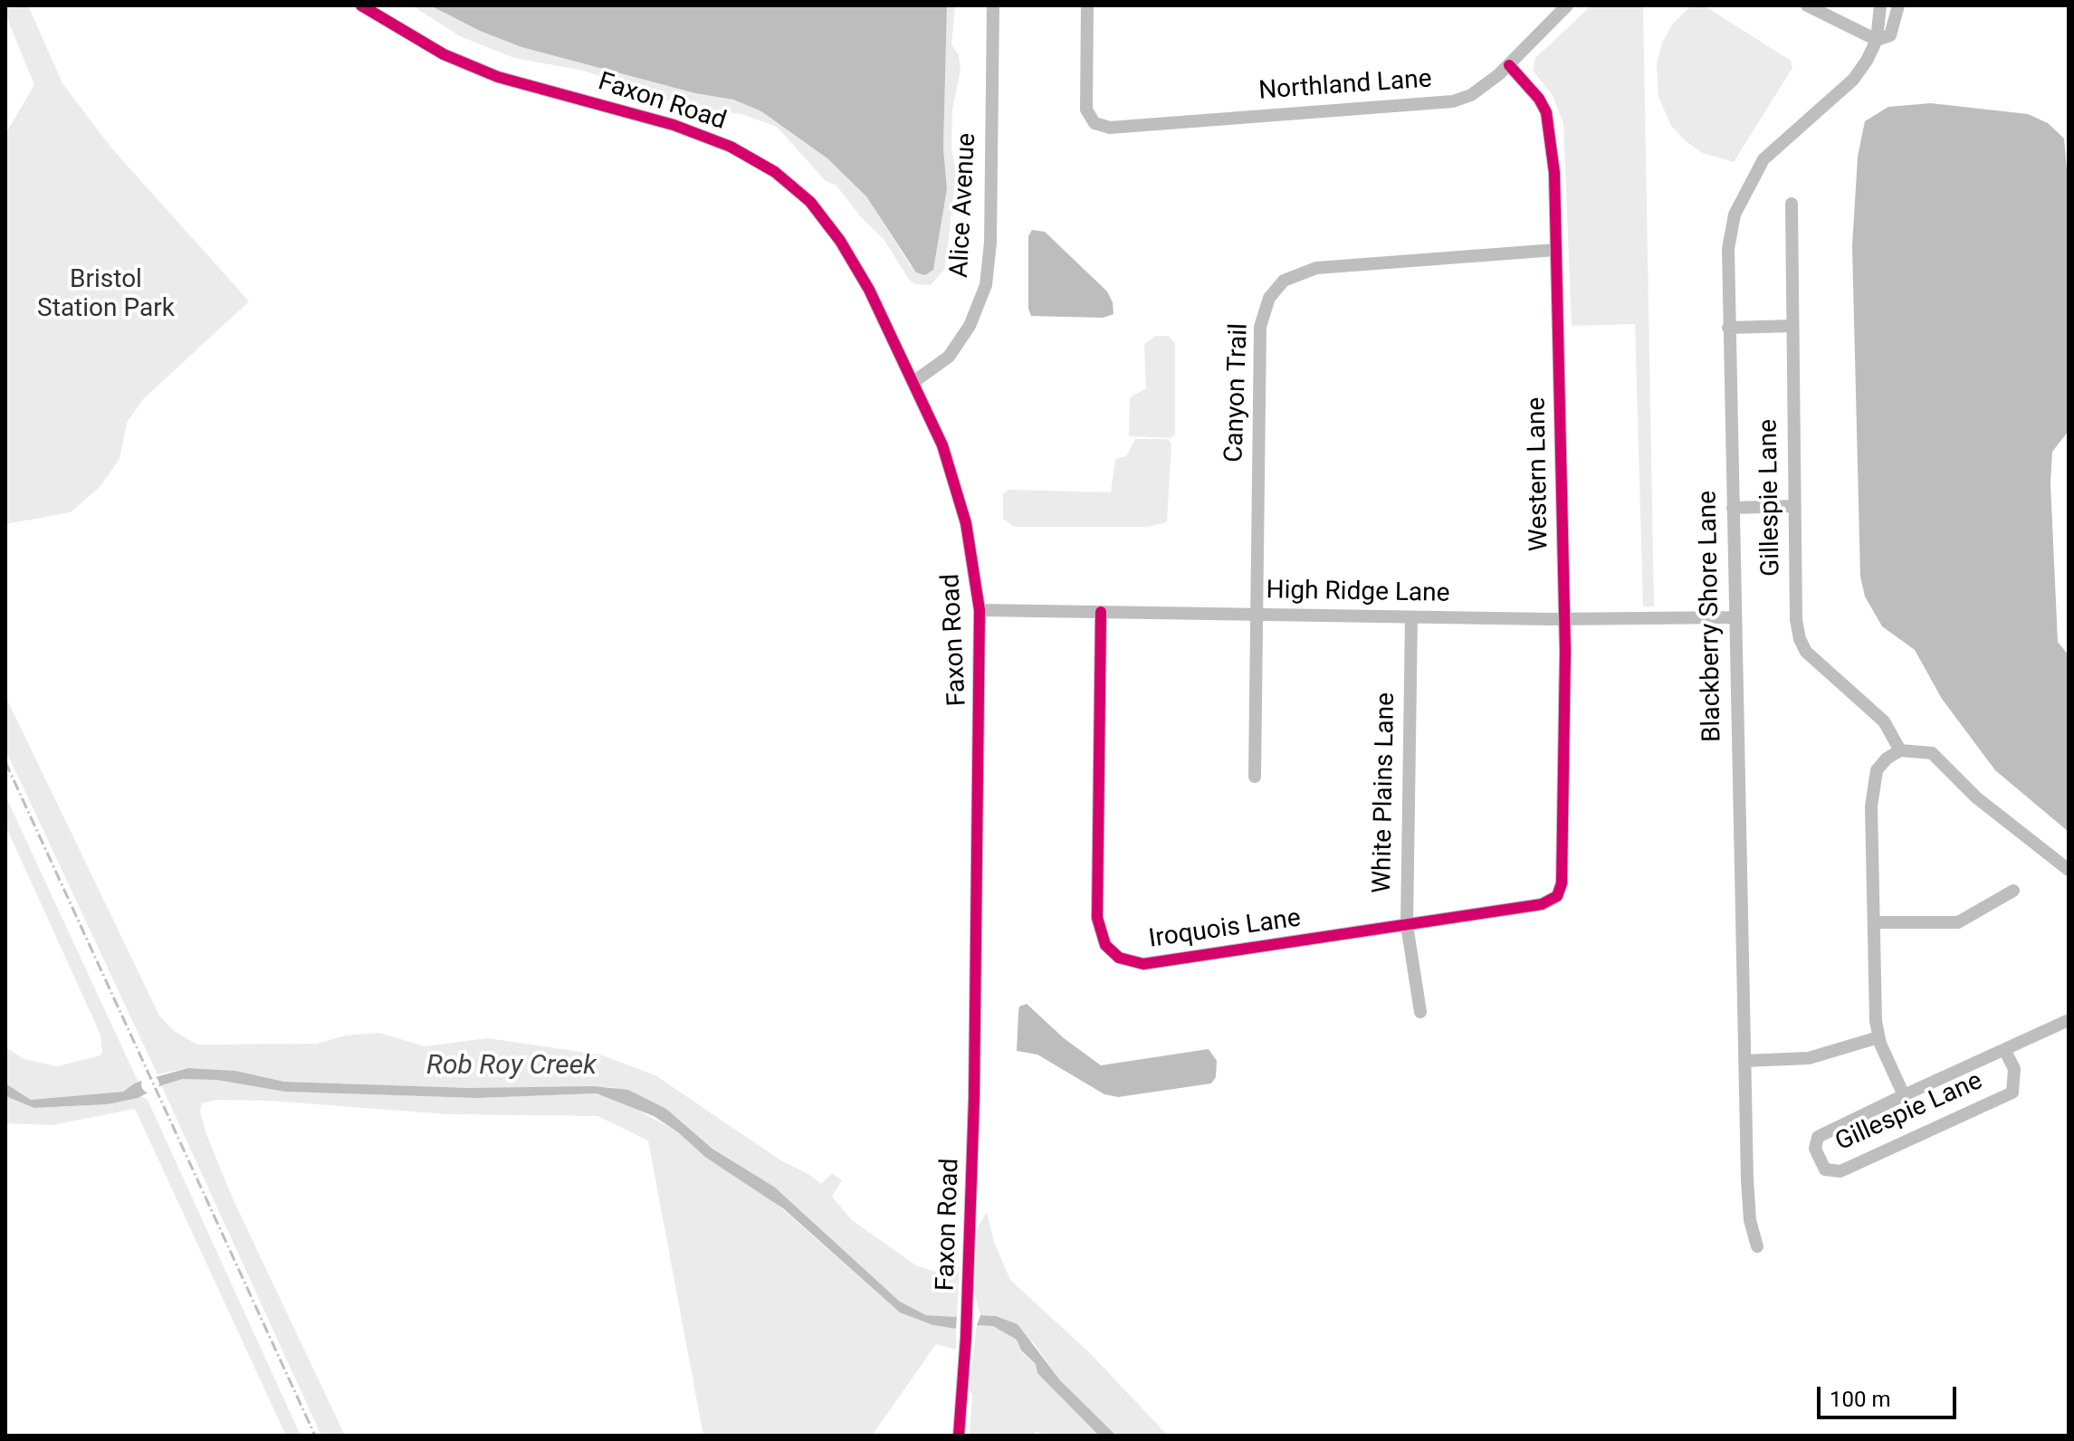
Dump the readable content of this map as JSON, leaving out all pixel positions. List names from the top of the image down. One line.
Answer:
{"streets":{"street":["Northland Lane","Faxon Road","Alice Avenue","Canyon Trail","Western Lane","Gillespie Lane","High Ridge Lane","Blackberry Shore Lane","White Plains Lane","Iroquois Lane"]},"crossings":[["Northland Lane","Western Lane"],["Faxon Road","Alice Avenue"],["Faxon Road","High Ridge Lane"],["Canyon Trail","Western Lane"],["Canyon Trail","High Ridge Lane"],["Western Lane","High Ridge Lane"],["Western Lane","Iroquois Lane"],["High Ridge Lane","Blackberry Shore Lane"],["High Ridge Lane","White Plains Lane"],["High Ridge Lane","Iroquois Lane"],["White Plains Lane","Iroquois Lane"]],"water":["Rob Roy Creek"],"parks":["Bristol Station Park"],"scale_bar":"100 m"}
